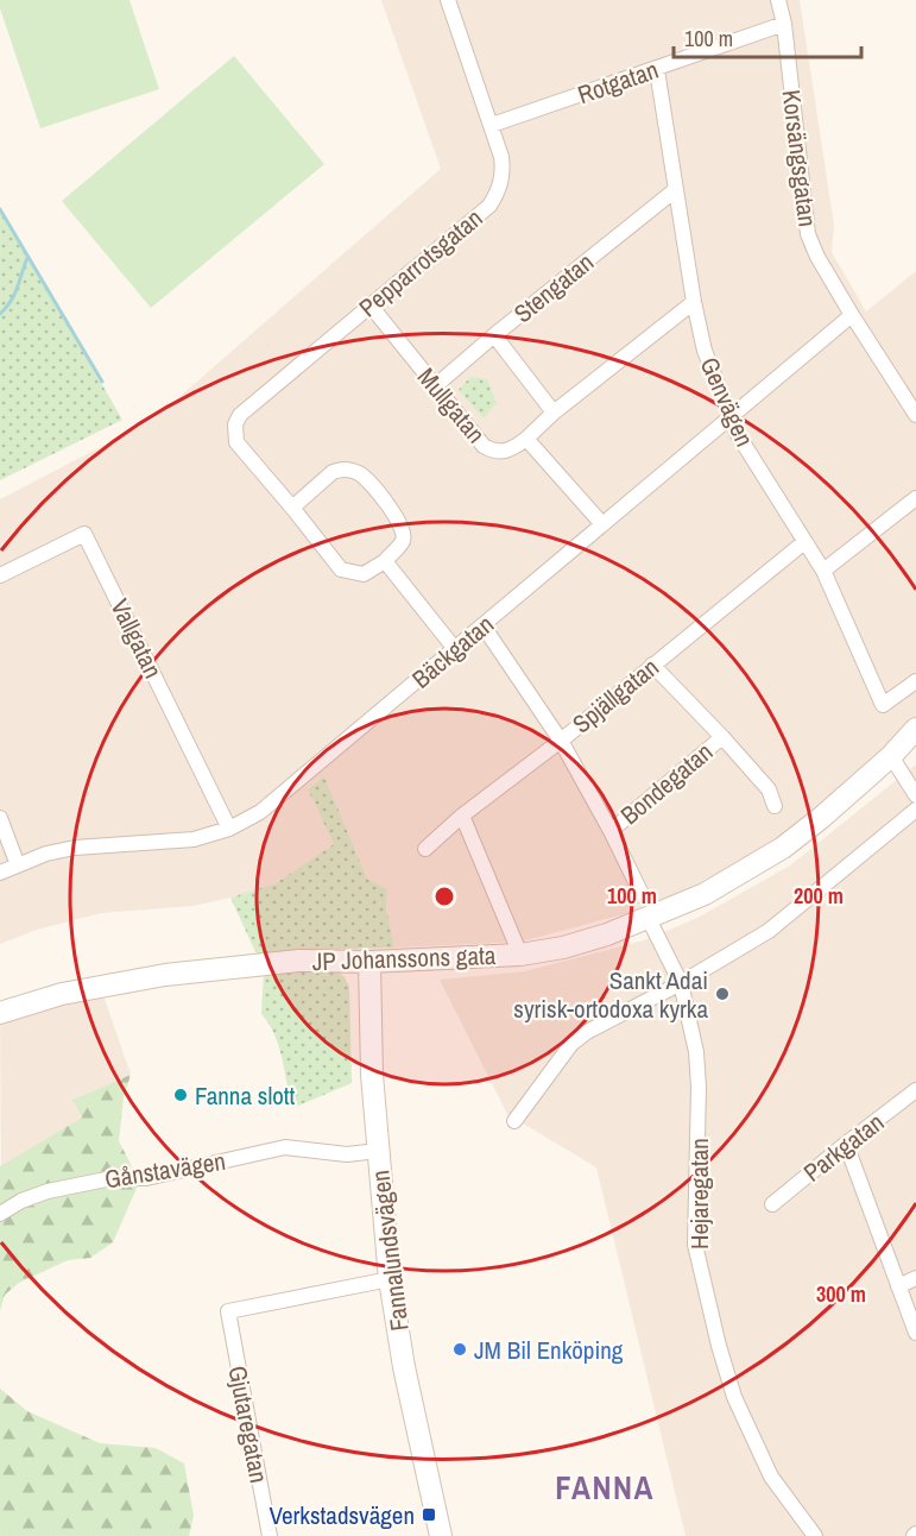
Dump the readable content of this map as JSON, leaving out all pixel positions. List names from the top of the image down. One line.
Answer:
{"streets":{"street":["Rotgatan","Korsängsgatan","Pepparrotsgatan","Stengatan","Genvägen","Mullgatan","Vallgatan","Bäckgatan","Spjällgatan","Bondegatan","JP Johanssons gata","Parkgatan","Gånstavägen","Hejaregatan","Fannalundsvägen","Gjutaregatan"]},"crossings":[["Rotgatan","Korsängsgatan"],["Rotgatan","Pepparrotsgatan"],["Rotgatan","Genvägen"],["Korsängsgatan","Bäckgatan"],["Pepparrotsgatan","Mullgatan"],["Stengatan","Genvägen"],["Stengatan","Mullgatan"],["Genvägen","Bäckgatan"],["Genvägen","Spjällgatan"],["Mullgatan","Bäckgatan"],["Vallgatan","Bäckgatan"],["JP Johanssons gata","Hejaregatan"],["JP Johanssons gata","Fannalundsvägen"],["Gånstavägen","Fannalundsvägen"],["Fannalundsvägen","Gjutaregatan"]],"districts":["FANNA"],"places":{"other":["Sankt Adai syrisk-ortodoxa kyrka","Fanna slott","JM Bil Enköping"],"transit":["Verkstadsvägen"]},"scale_bar":"100 m","rings":["100 m","200 m","300 m"]}
